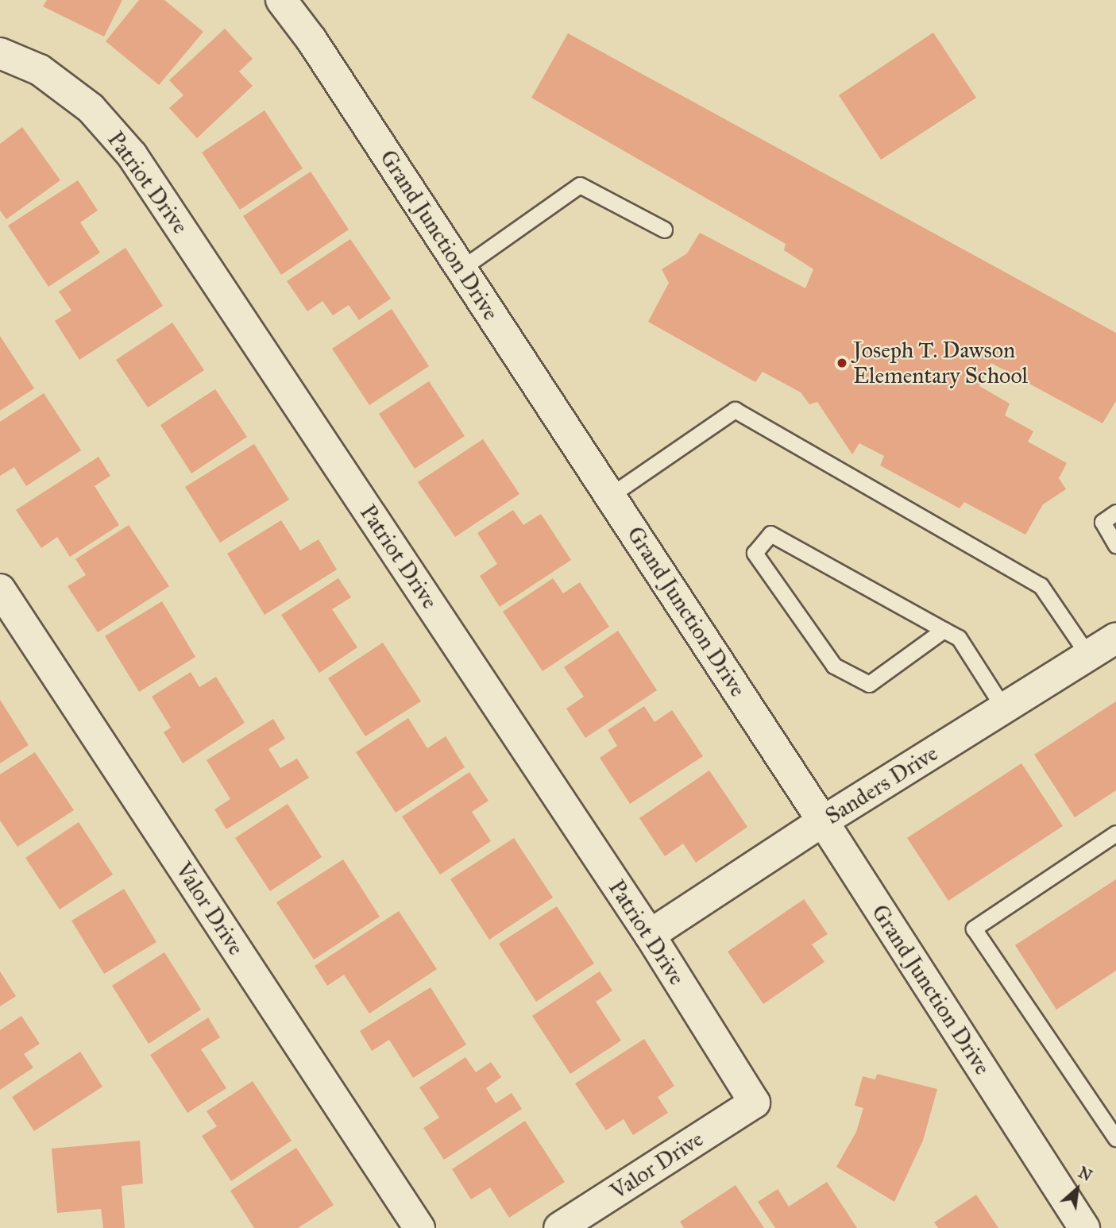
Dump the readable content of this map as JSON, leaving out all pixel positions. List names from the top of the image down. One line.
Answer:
{"streets":{"street":["Patriot Drive","Grand Junction Drive","Sanders Drive","Valor Drive"]},"crossings":[["Patriot Drive","Sanders Drive"],["Patriot Drive","Valor Drive"],["Grand Junction Drive","Sanders Drive"]],"places":["Joseph T. Dawson Elementary School"],"north":"top right"}
